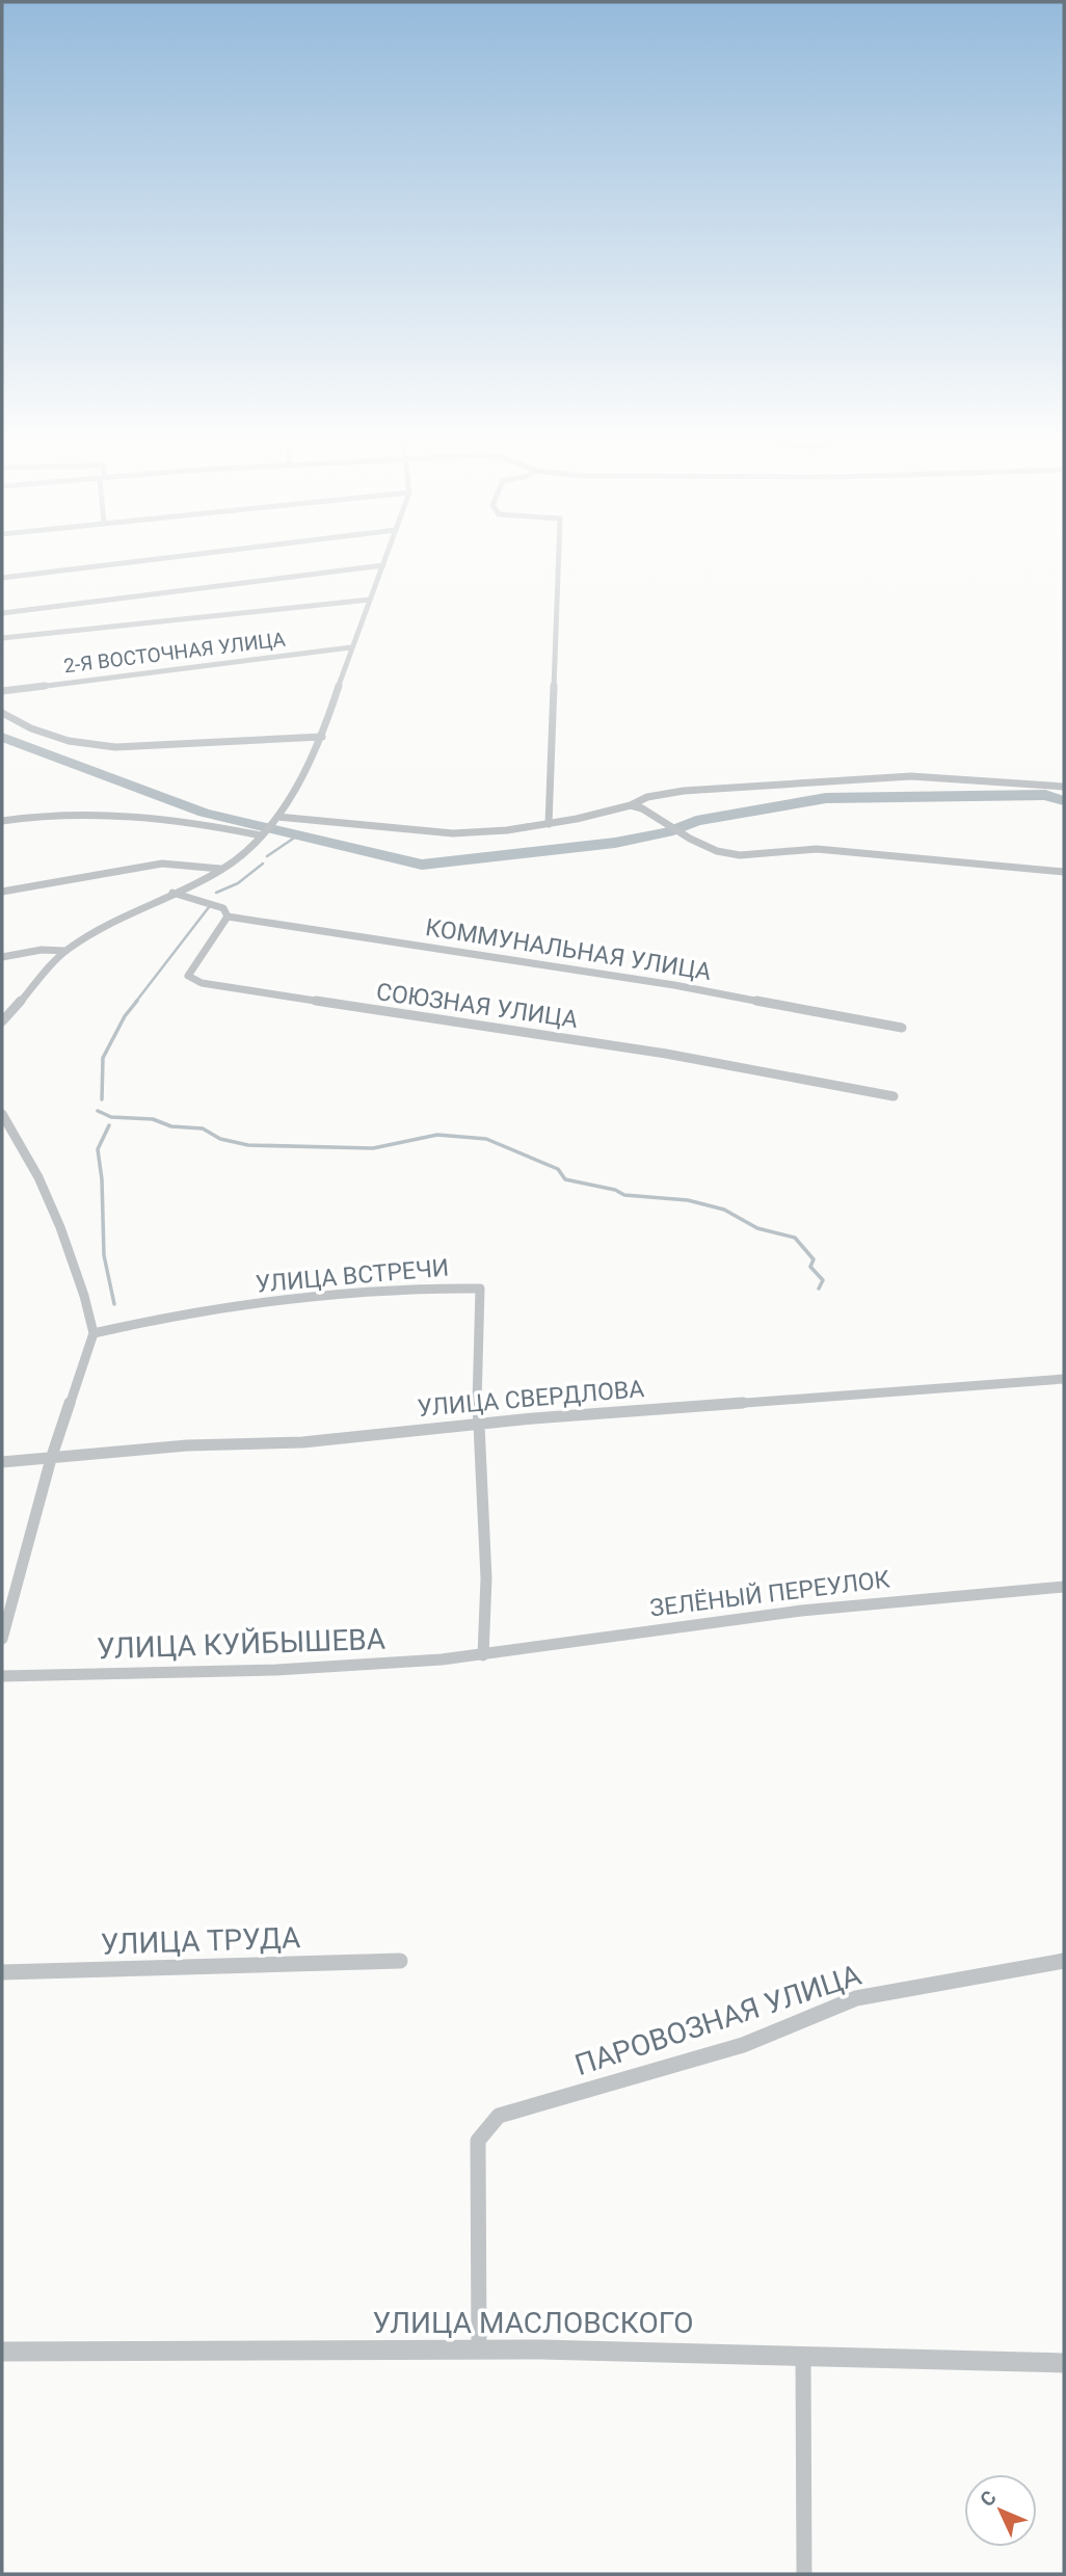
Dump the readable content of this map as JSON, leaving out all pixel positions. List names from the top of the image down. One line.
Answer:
{"streets":{"street":["2-Я ВОСТОЧНАЯ УЛИЦА","КОММУНАЛЬНАЯ УЛИЦА","СОЮЗНАЯ УЛИЦА","УЛИЦА ВСТРЕЧИ","УЛИЦА СВЕРДЛОВА","ЗЕЛЁНЫЙ ПЕРЕУЛОК","УЛИЦА КУЙБЫШЕВА","УЛИЦА ТРУДА","ПАРОВОЗНАЯ УЛИЦА","УЛИЦА МАСЛОВСКОГО"]},"crossings":[["КОММУНАЛЬНАЯ УЛИЦА","СОЮЗНАЯ УЛИЦА"],["УЛИЦА ВСТРЕЧИ","УЛИЦА СВЕРДЛОВА"],["ЗЕЛЁНЫЙ ПЕРЕУЛОК","УЛИЦА КУЙБЫШЕВА"],["ПАРОВОЗНАЯ УЛИЦА","УЛИЦА МАСЛОВСКОГО"]],"north":"top left"}
